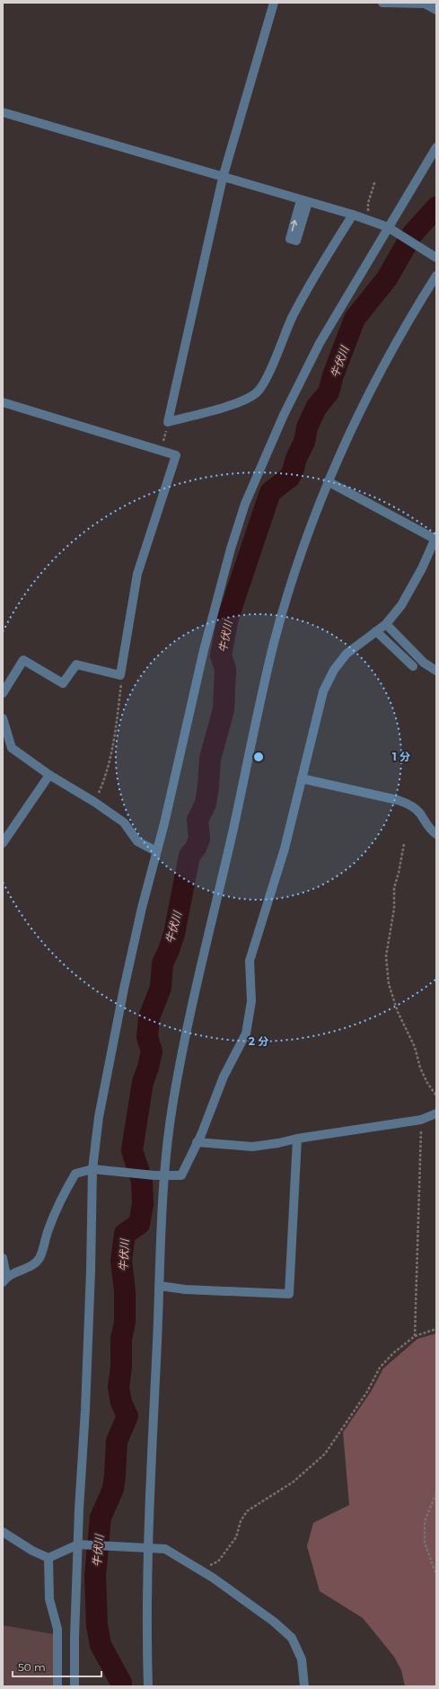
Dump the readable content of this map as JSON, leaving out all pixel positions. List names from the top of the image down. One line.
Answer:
{"water":["牛伏川"],"scale_bar":"50 m","rings":["1 分","2 分"]}
